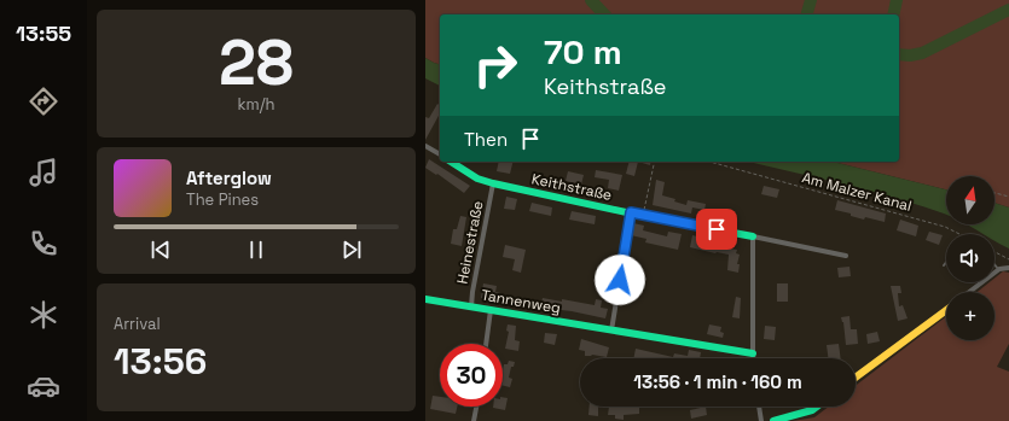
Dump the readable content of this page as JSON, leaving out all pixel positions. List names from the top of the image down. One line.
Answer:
{"streets":{"street":["Keithstraße","Heinestraße","Tannenweg"],"path":["Am Malzer Kanal"]},"crossings":[["Keithstraße","Heinestraße"],["Heinestraße","Tannenweg"]],"north":"top","page":{"tabs":"13:55","tile":[["28","km/h"],["Arrival","13:56"]],"turn":["70 m","Keithstraße"],"then":"Then","song":["Afterglow","The Pines"],"map_buttons":"+","limit":"30","trip":"13:56 · 1 min · 160 m"}}
